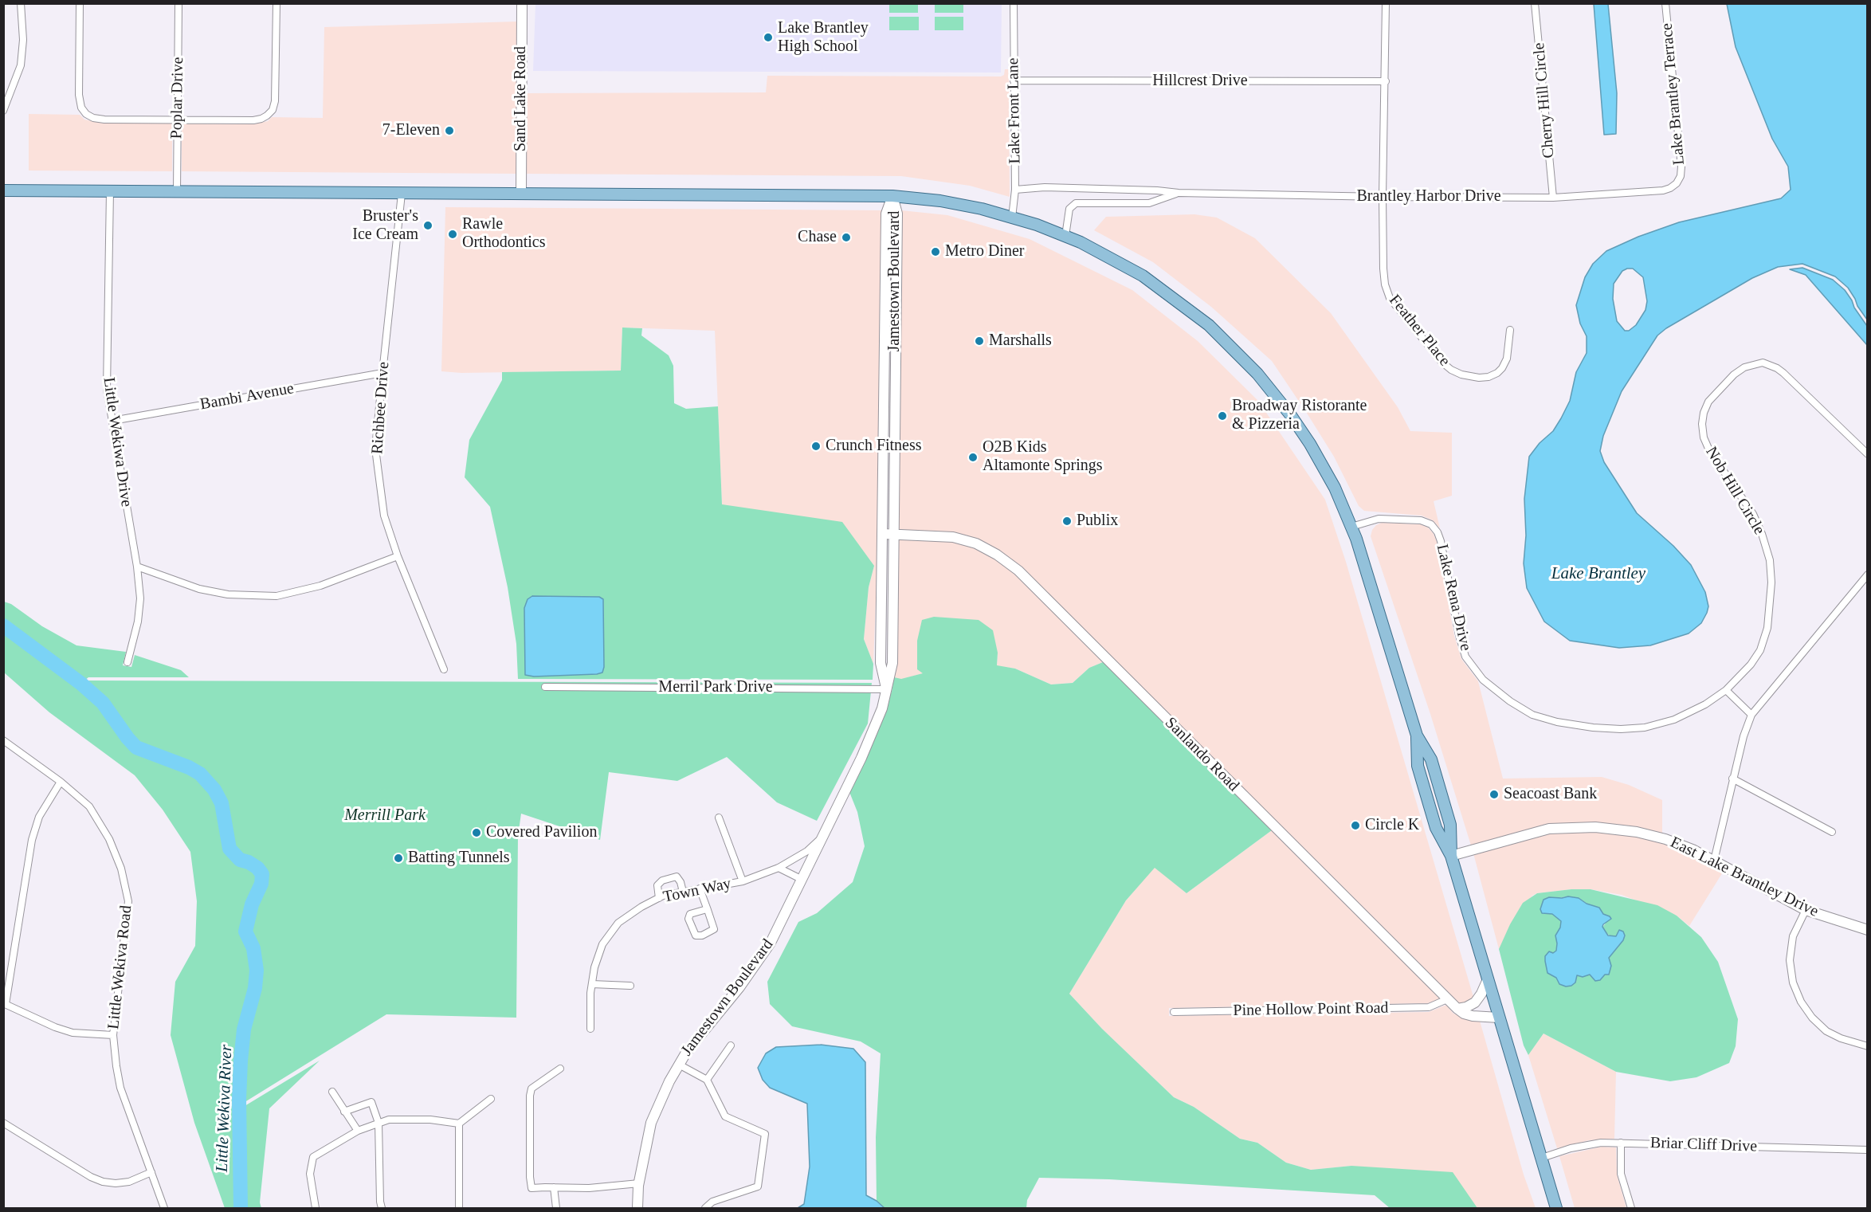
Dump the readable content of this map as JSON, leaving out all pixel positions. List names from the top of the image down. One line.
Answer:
{"streets":{"street":["Hillcrest Drive","Lake Brantley Terrace","Poplar Drive","Sand Lake Road","Cherry Hill Circle","Lake Front Lane","Brantley Harbor Drive","Jamestown Boulevard","Feather Place","Bambi Avenue","Richbee Drive","Little Wekiwa Drive","Nob Hill Circle","Lake Rena Drive","Merril Park Drive","Sanlando Road","East Lake Brantley Drive","Town Way","Little Wekiva Road","Pine Hollow Point Road","Briar Cliff Drive"]},"crossings":[["Hillcrest Drive","Lake Front Lane"],["Lake Brantley Terrace","Brantley Harbor Drive"],["Cherry Hill Circle","Brantley Harbor Drive"],["Lake Front Lane","Brantley Harbor Drive"],["Brantley Harbor Drive","Feather Place"],["Jamestown Boulevard","Merril Park Drive"],["Jamestown Boulevard","Sanlando Road"],["Jamestown Boulevard","Town Way"],["Bambi Avenue","Richbee Drive"],["Bambi Avenue","Little Wekiwa Drive"],["Nob Hill Circle","Lake Rena Drive"],["Sanlando Road","Pine Hollow Point Road"]],"water":["Lake Brantley","Little Wekiva River"],"parks":["Merrill Park"],"places":["Lake Brantley High School","7-Eleven","Bruster's Ice Cream","Rawle Orthodontics","Chase","Metro Diner","Marshalls","Broadway Ristorante & Pizzeria","Crunch Fitness","O2B Kids Altamonte Springs","Publix","Seacoast Bank","Circle K","Covered Pavilion","Batting Tunnels"]}
